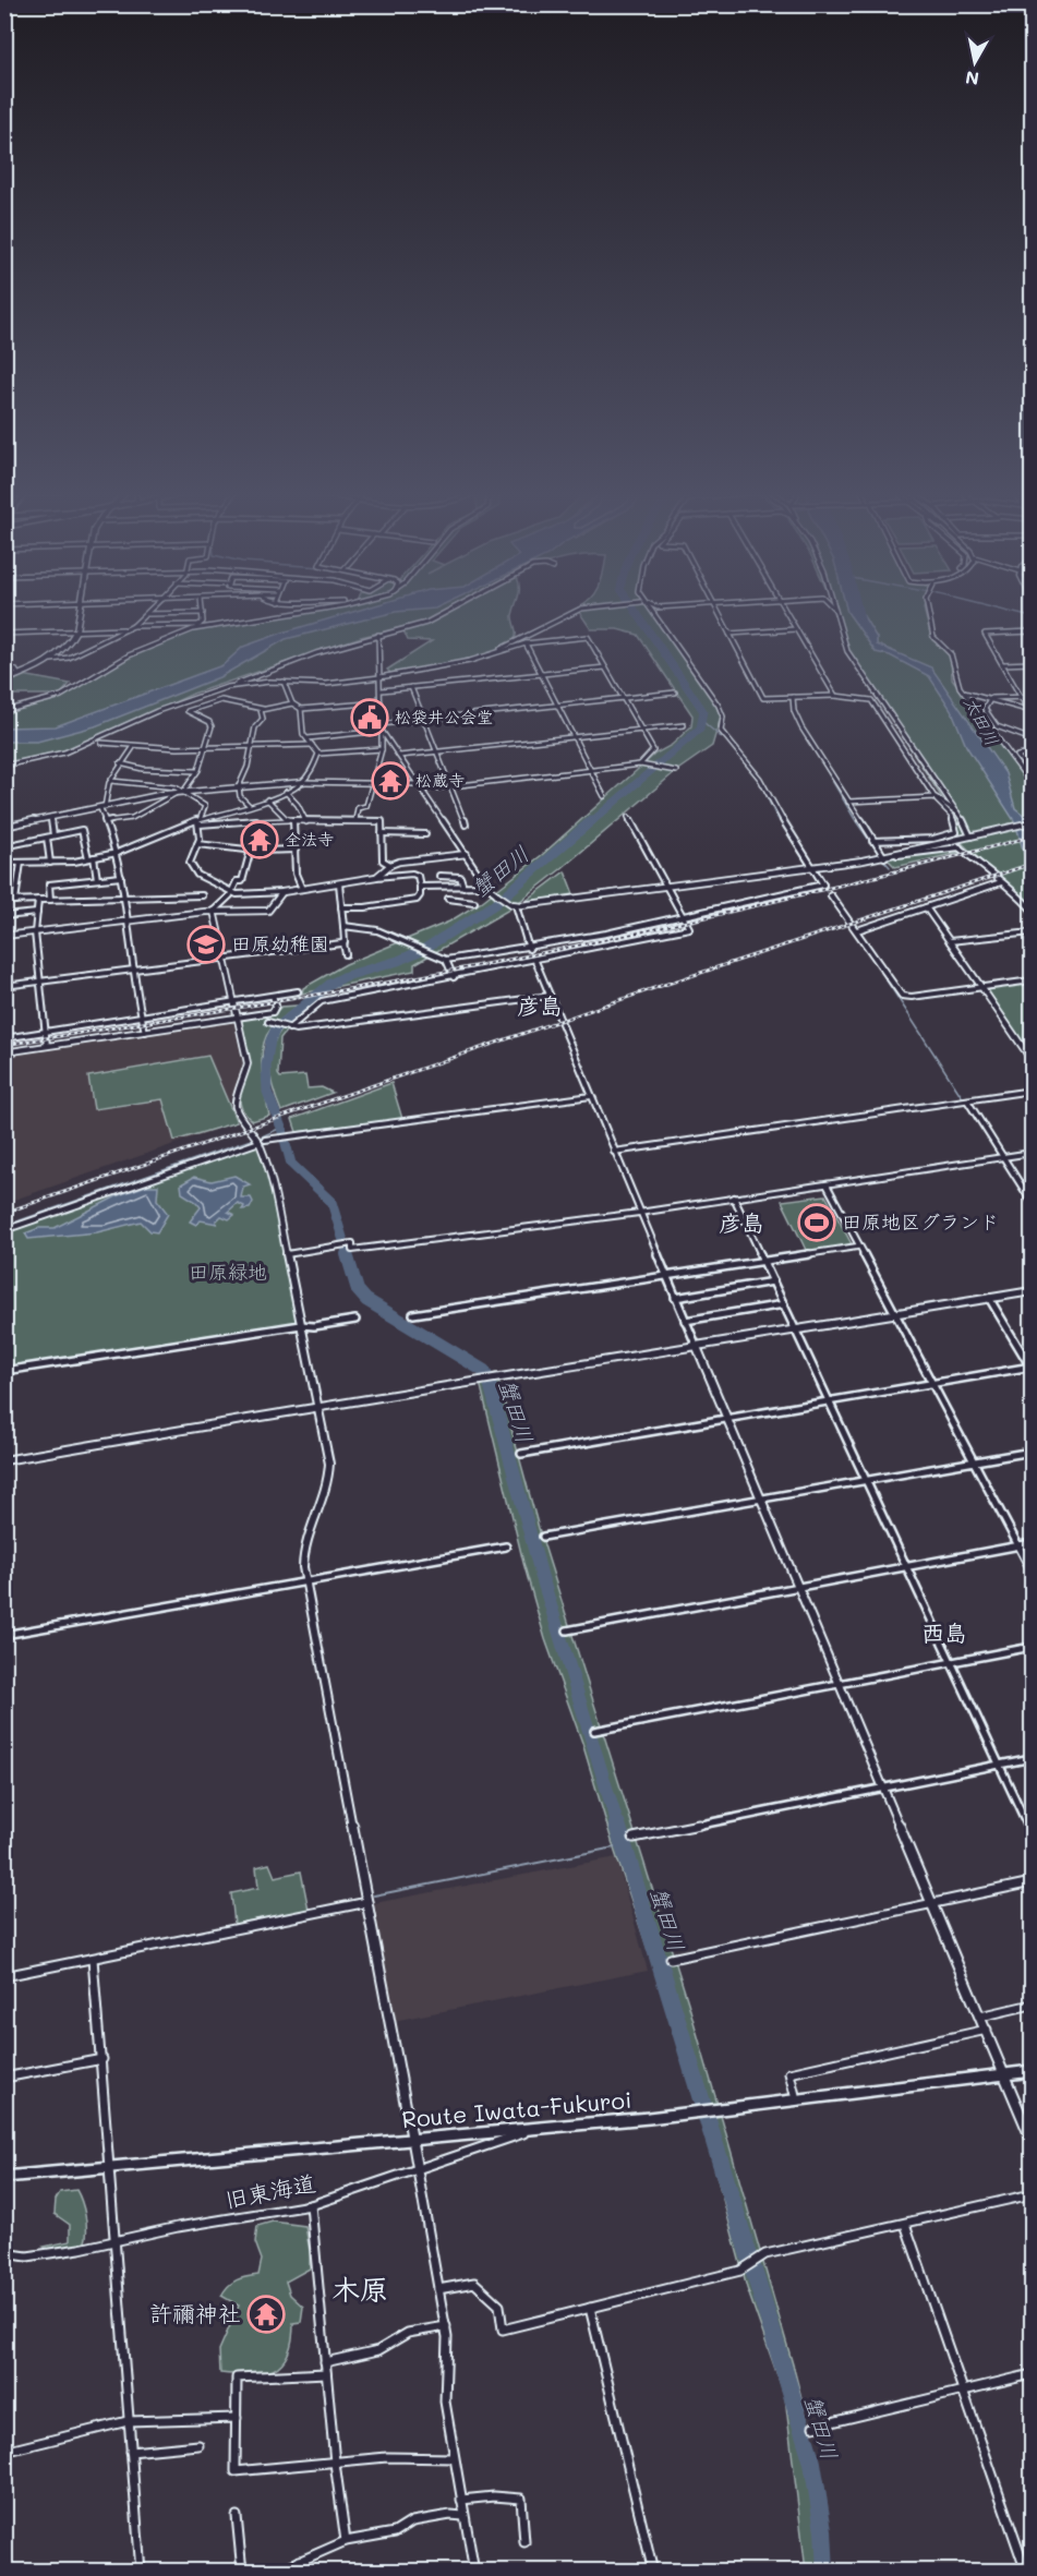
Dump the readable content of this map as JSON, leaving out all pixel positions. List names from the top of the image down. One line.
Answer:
{"streets":{"main road":["Route Iwata-Fukuroi"],"street":["旧東海道"]},"crossings":[["Route Iwata-Fukuroi","旧東海道"]],"districts":["彦島","彦島","西島","木原"],"water":["太田川","蟹田川"],"parks":["田原緑地"],"places":{"public building":["松袋井公会堂"],"temple":["松蔵寺","全法寺","許禰神社"],"school or university":["田原幼稚園"],"sports":["田原地区グランド"]},"north":"bottom"}
